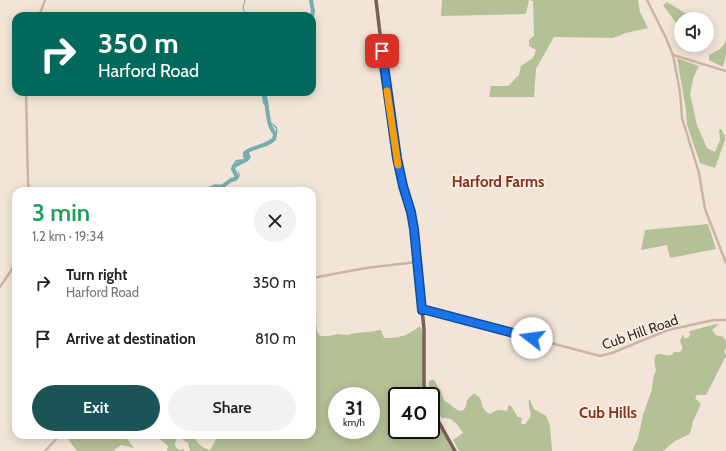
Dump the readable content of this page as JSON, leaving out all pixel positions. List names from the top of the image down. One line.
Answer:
{"streets":{"street":["Cub Hill Road"]},"districts":["Harford Farms","Cub Hills"],"page":{"turn":["350 m","Harford Road"],"heading":["3 min","1.2 km · 19:34"],"list":[{"name":"Turn right","note":"Harford Road","value":"350 m"},{"name":"Arrive at destination","value":"810 m"}],"buttons":["Exit","Share"],"speed":"31 km/h","limit":"40"}}
